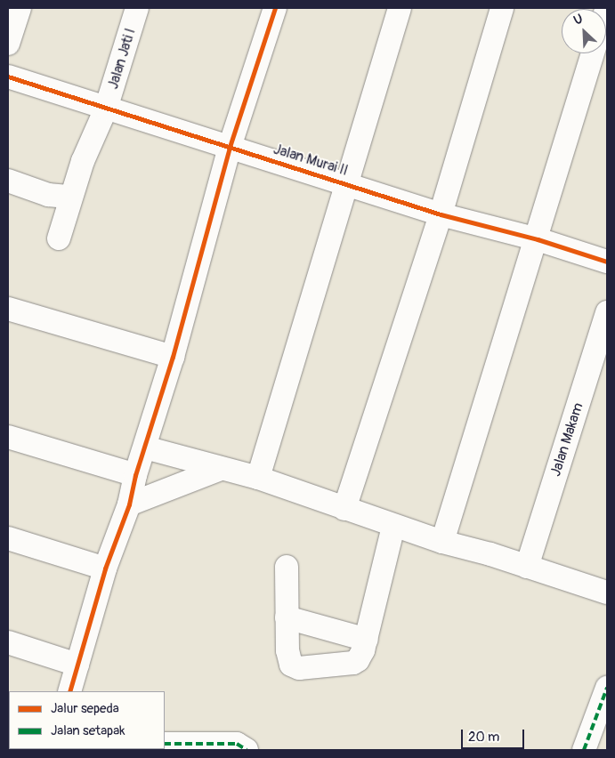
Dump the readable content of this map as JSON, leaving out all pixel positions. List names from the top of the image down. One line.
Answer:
{"streets":{"street":["Jalan Jati I","Jalan Murai II","Jalan Makam"]},"crossings":[["Jalan Jati I","Jalan Murai II"]],"legend":["Jalur sepeda","Jalan setapak"],"scale_bar":"20 m","north":"top left"}
